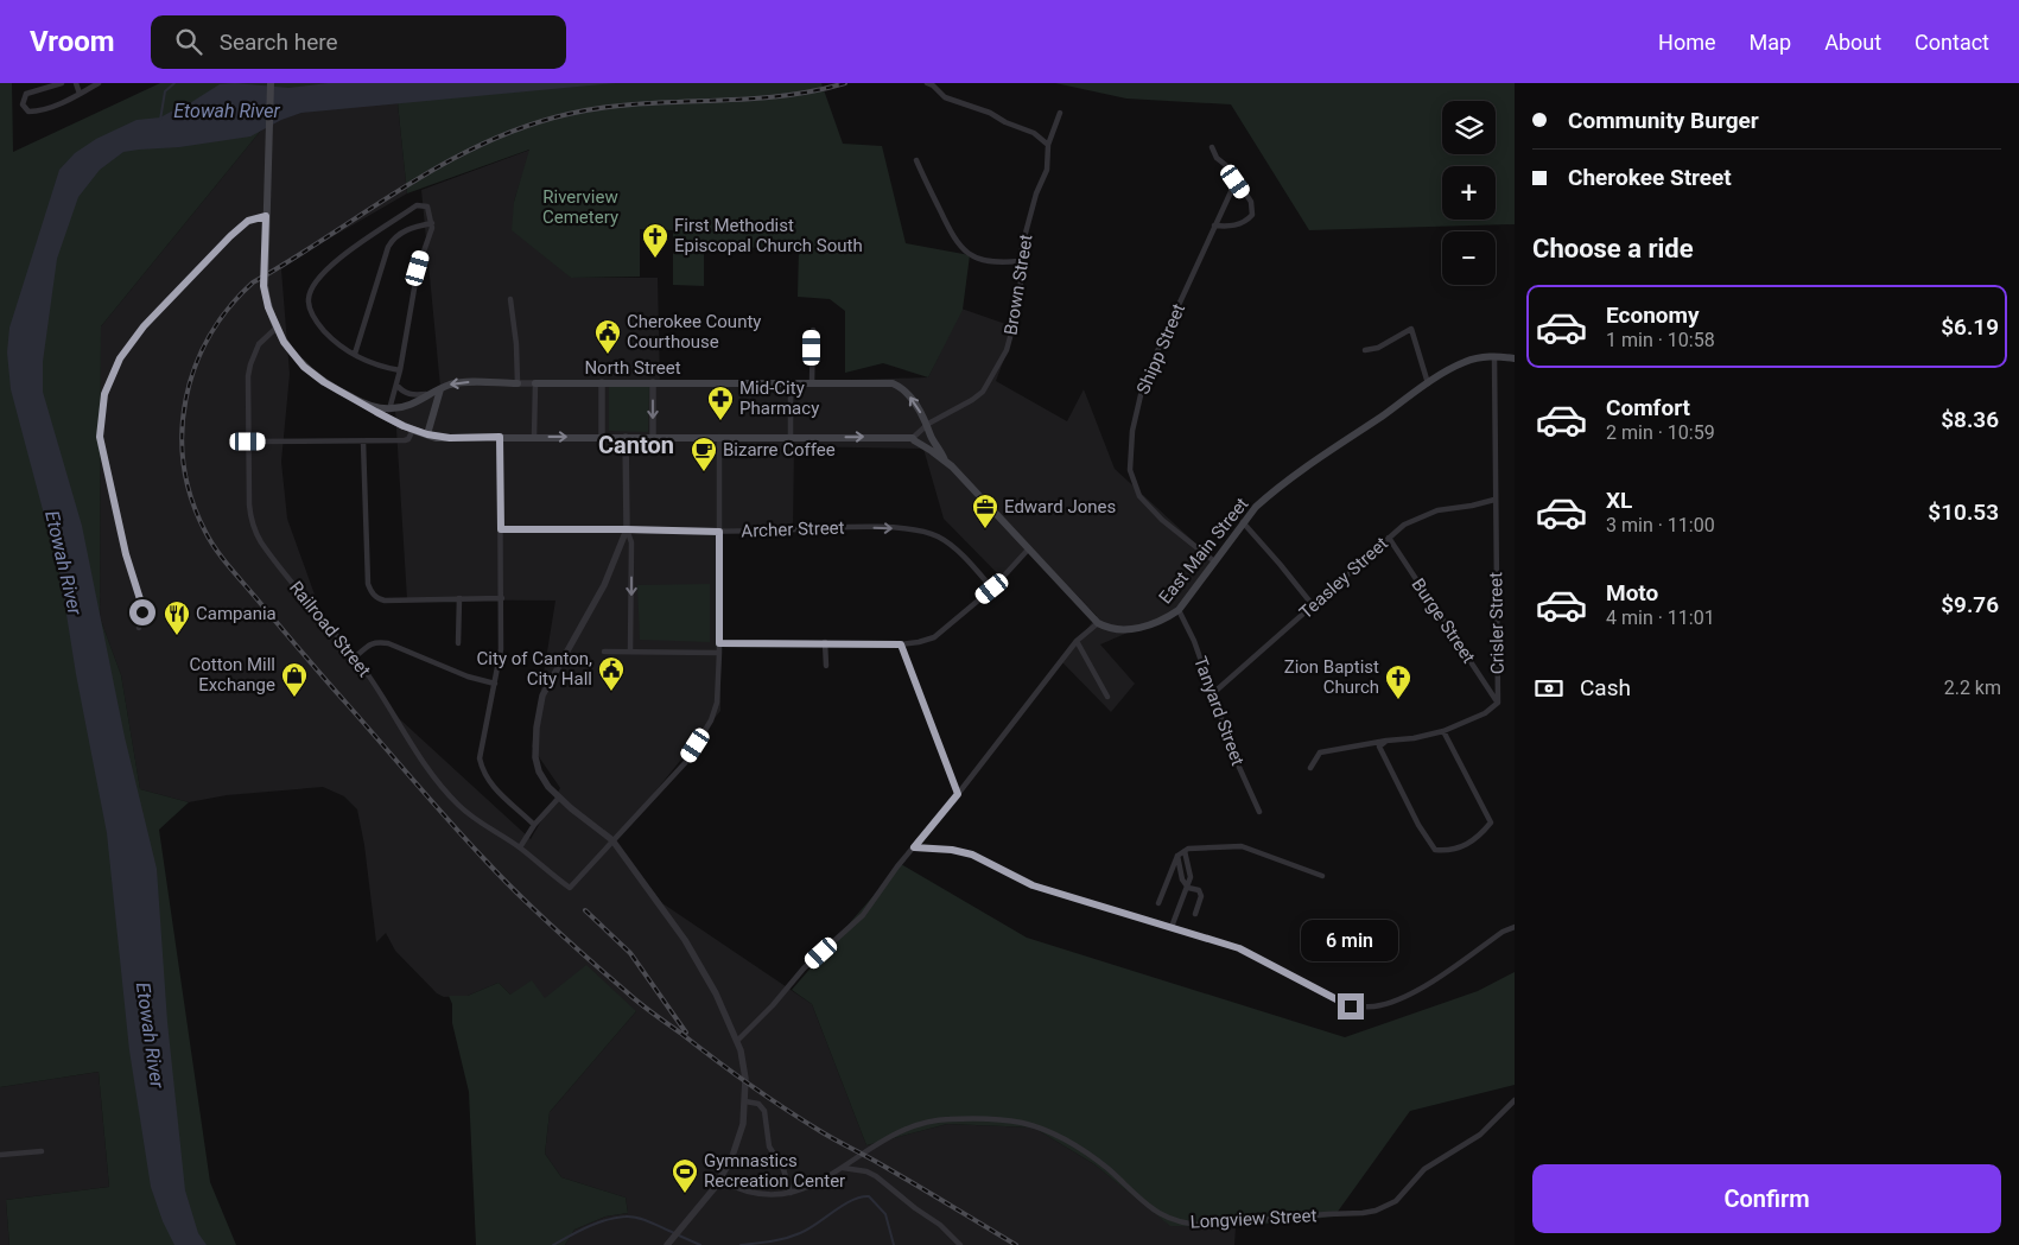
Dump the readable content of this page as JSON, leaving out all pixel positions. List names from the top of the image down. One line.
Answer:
{"streets":{"main road":["North Street","East Main Street"],"street":["Brown Street","Shipp Street","Archer Street","Teasley Street","Burge Street","Crisler Street","Railroad Street","Tanyard Street","Longview Street"]},"crossings":[["Brown Street","North Street"],["Shipp Street","East Main Street"],["East Main Street","Crisler Street"],["East Main Street","Tanyard Street"],["Teasley Street","Burge Street"],["Teasley Street","Crisler Street"],["Teasley Street","Tanyard Street"],["Burge Street","Crisler Street"]],"one_way":["Archer Street"],"districts":["Canton"],"water":["Etowah River"],"parks":["Riverview Cemetery"],"places":{"church":["First Methodist Episcopal Church South","Zion Baptist Church"],"public building":["Cherokee County Courthouse","City of Canton, City Hall"],"pharmacy":["Mid-City Pharmacy"],"cafe":["Bizarre Coffee"],"office":["Edward Jones"],"restaurant":["Campania"],"shop":["Cotton Mill Exchange"],"sports":["Gymnastics Recreation Center"]},"page":{"header":"Vroom","search":"Search here","nav":["Home","Map","About","Contact"],"banner":["Community Burger","Cherokee Street"],"map_buttons":["+","−"],"heading":"Choose a ride","list":[{"name":"Economy","note":"1 min · 10:58","value":"$6.19"},{"name":"Comfort","note":"2 min · 10:59","value":"$8.36"},{"name":"XL","note":"3 min · 11:00","value":"$10.53"},{"name":"Moto","note":"4 min · 11:01","value":"$9.76"}],"pay":["Cash","2.2 km"],"bubble":"6 min","buttons":"Confirm"}}
